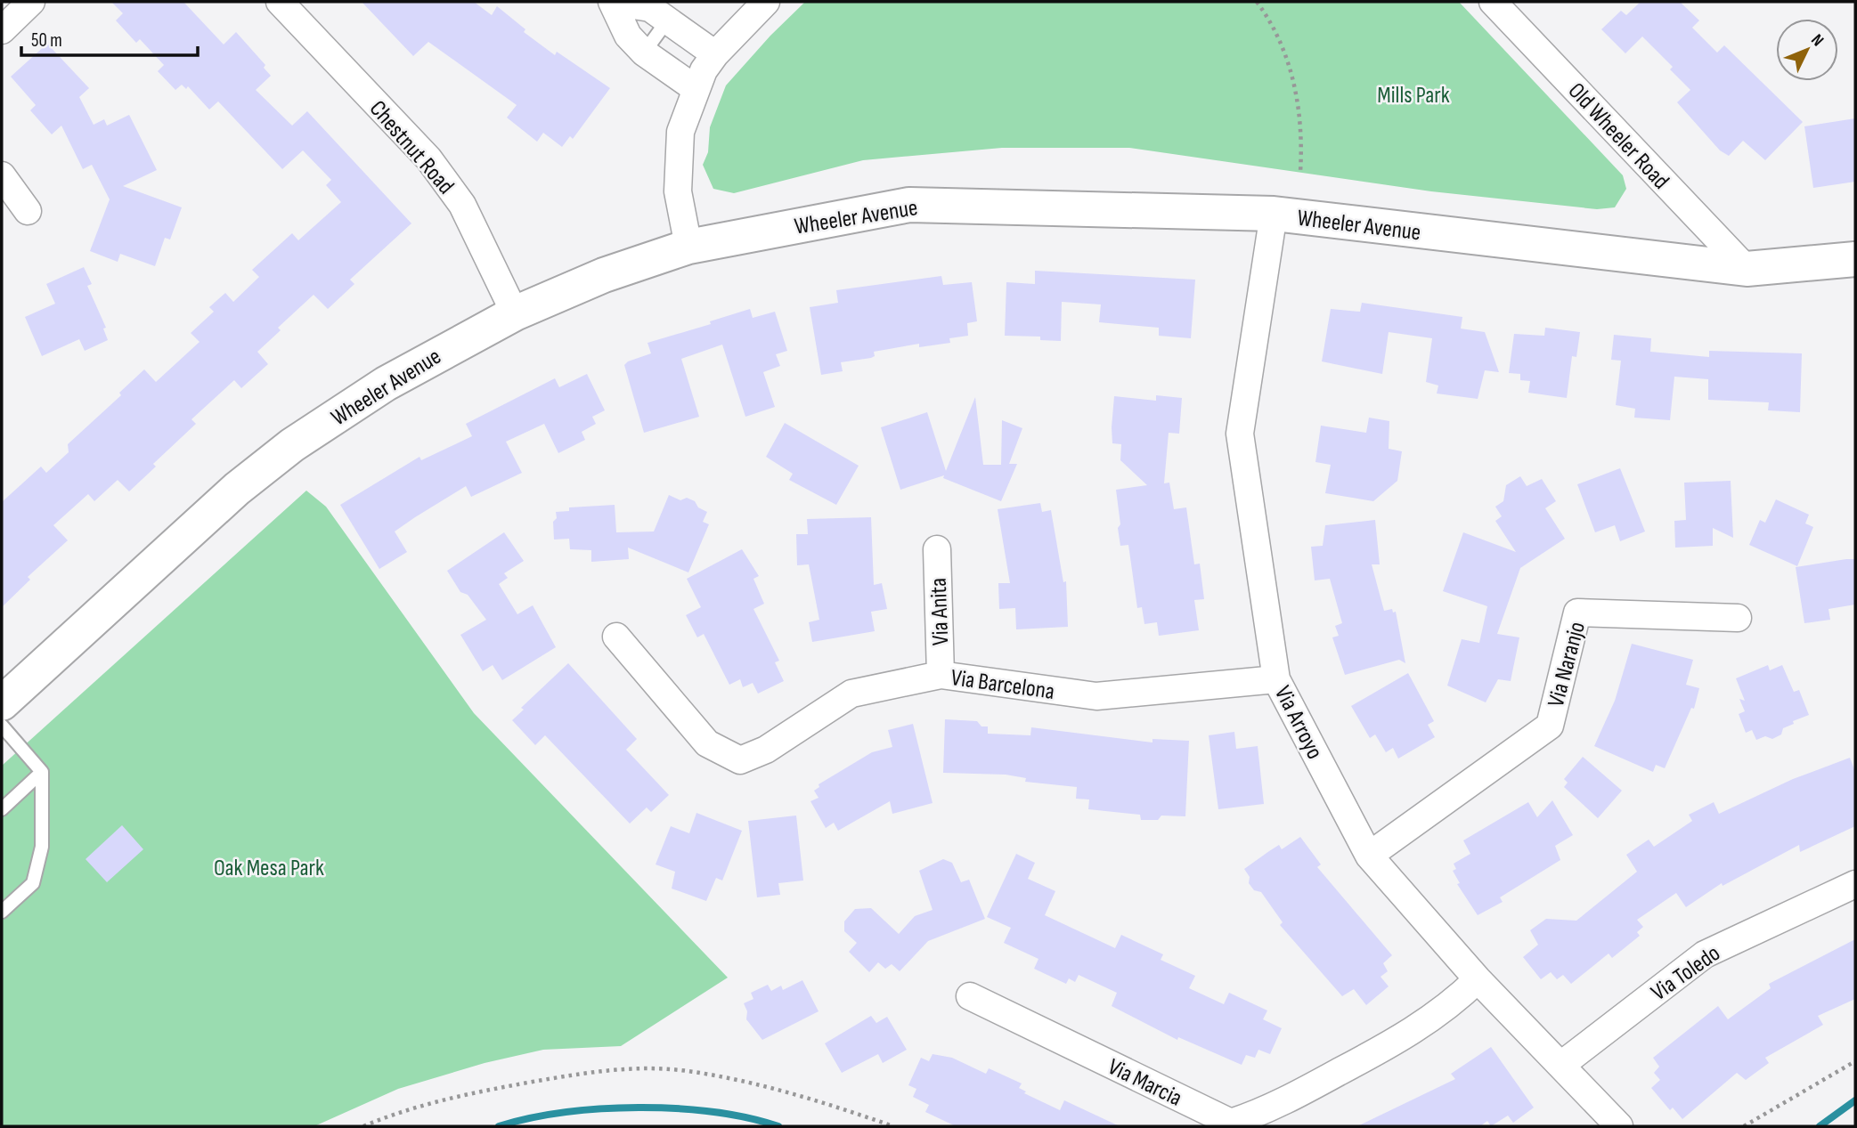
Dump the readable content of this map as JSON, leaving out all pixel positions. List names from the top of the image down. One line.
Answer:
{"streets":{"main road":["Wheeler Avenue"],"street":["Old Wheeler Road","Chestnut Road","Via Anita","Via Naranjo","Via Barcelona","Via Arroyo","Via Toledo","Via Marcia"]},"crossings":[["Old Wheeler Road","Wheeler Avenue"],["Chestnut Road","Wheeler Avenue"],["Wheeler Avenue","Via Arroyo"],["Via Anita","Via Barcelona"],["Via Naranjo","Via Arroyo"],["Via Barcelona","Via Arroyo"],["Via Arroyo","Via Toledo"],["Via Arroyo","Via Marcia"]],"parks":["Mills Park","Oak Mesa Park"],"scale_bar":"50 m","north":"top right"}
